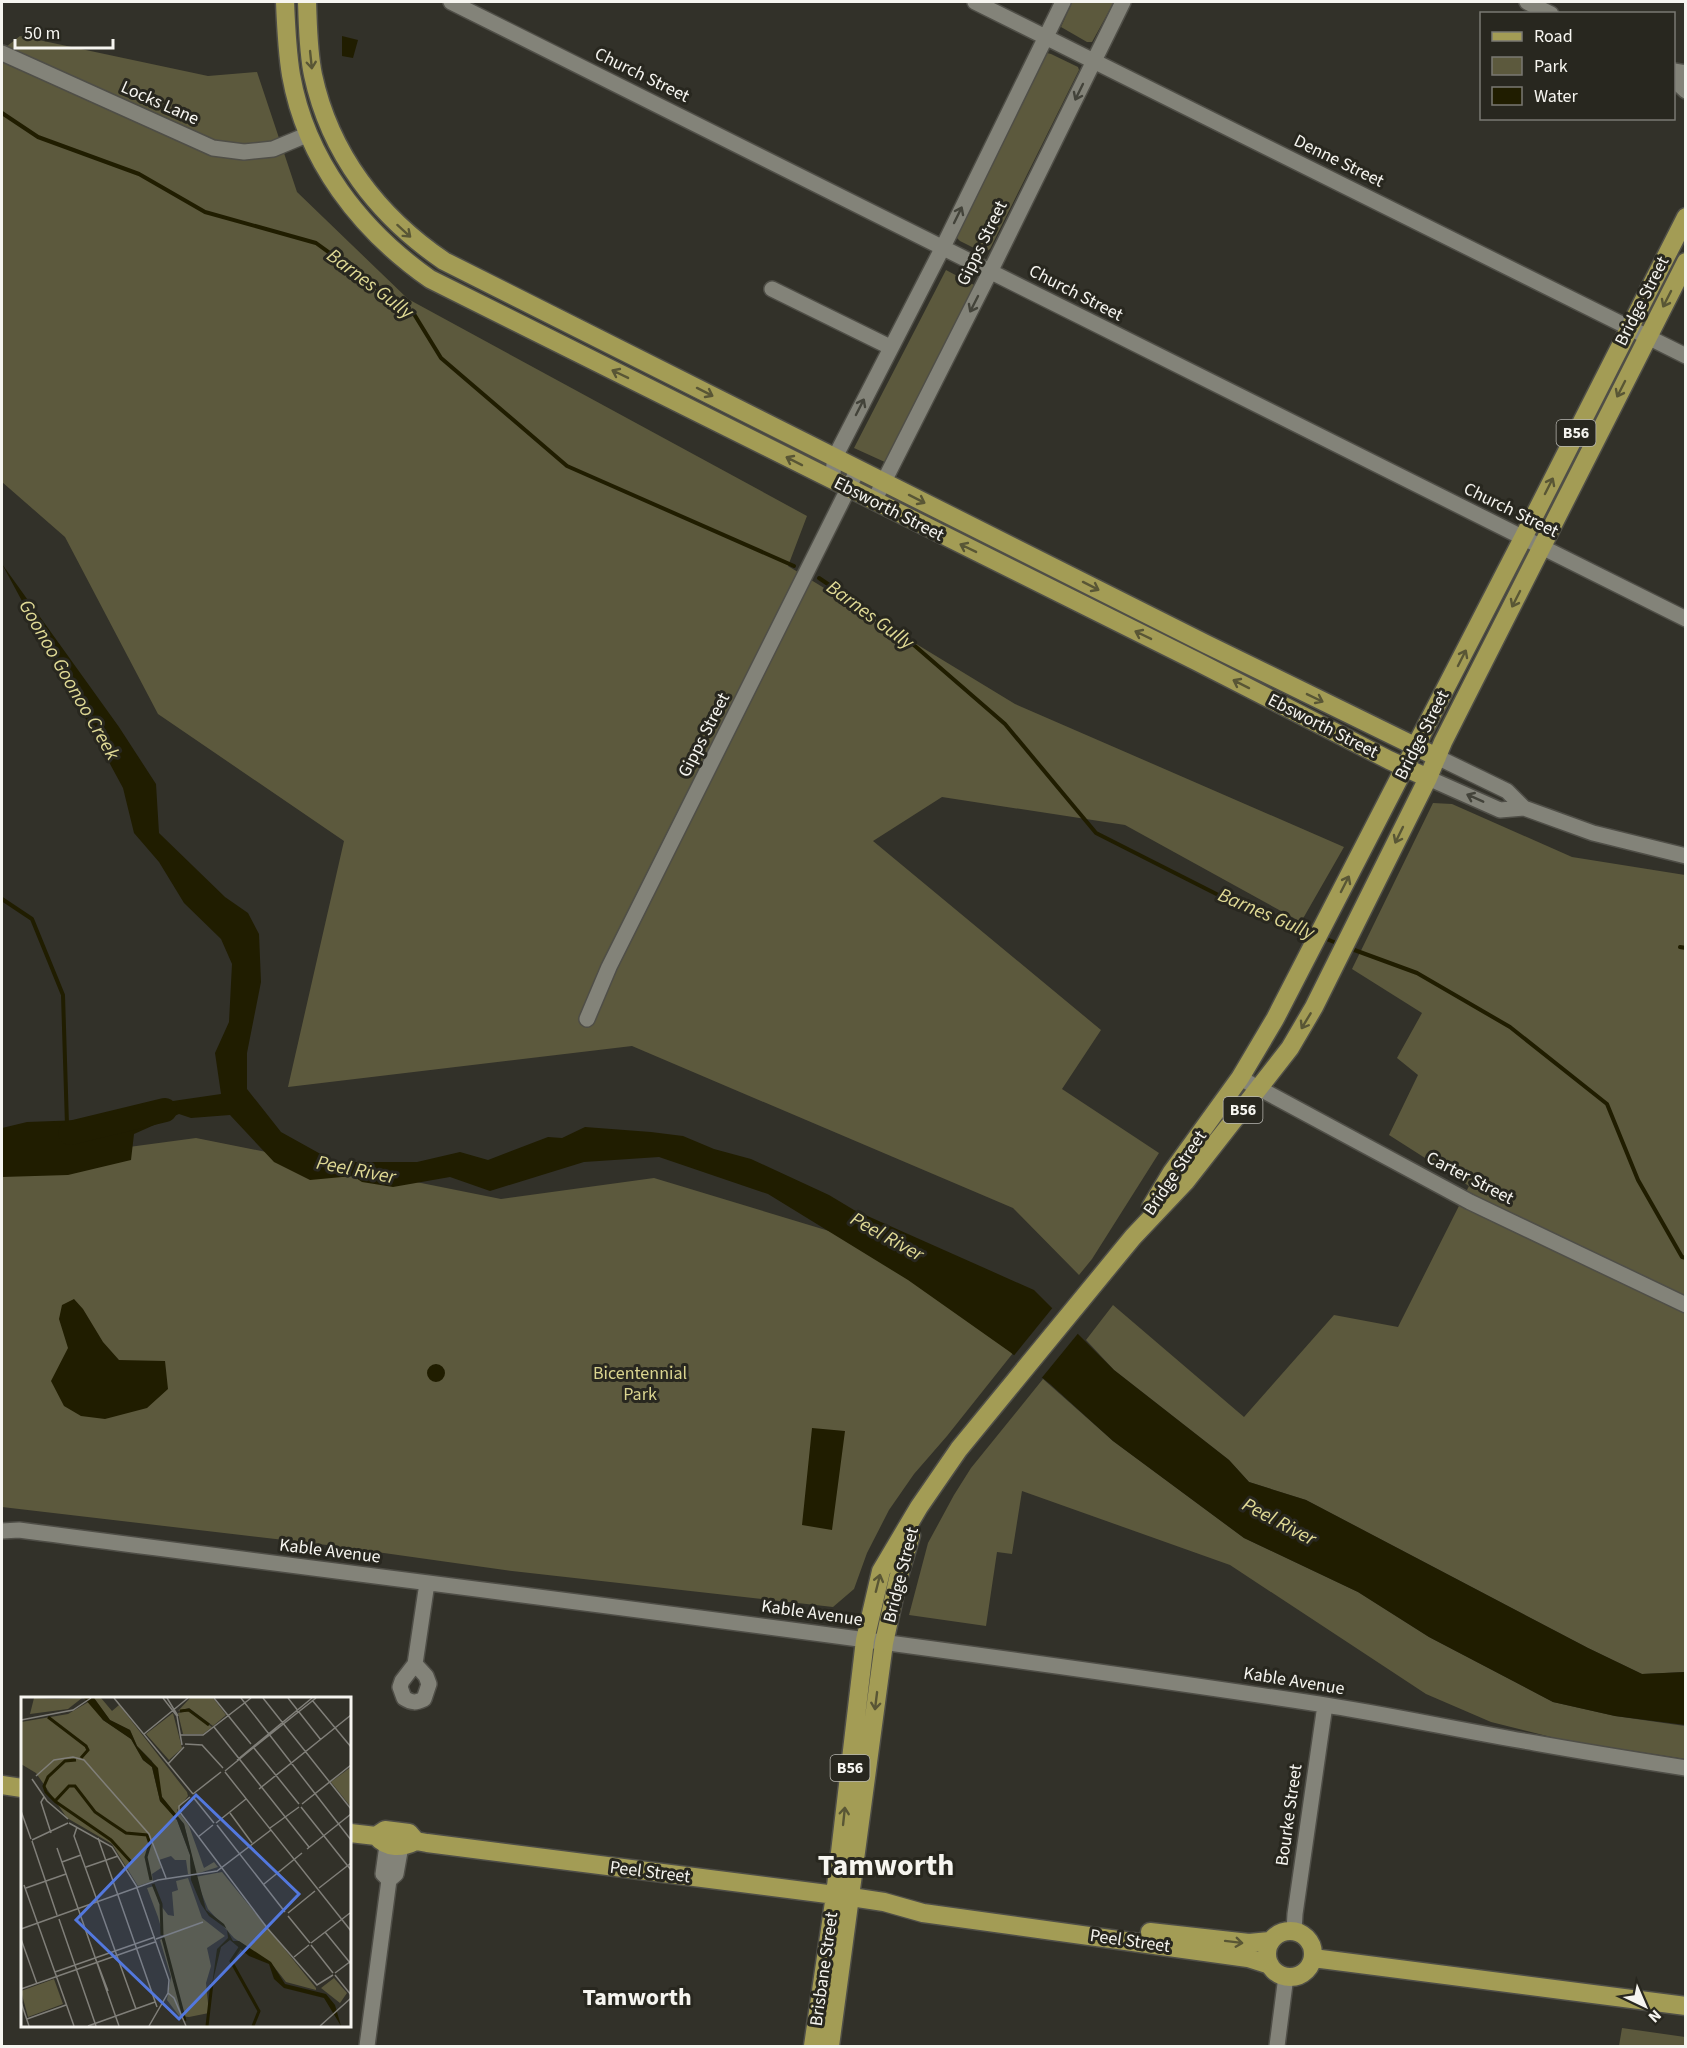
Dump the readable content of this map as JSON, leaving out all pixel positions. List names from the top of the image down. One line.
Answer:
{"streets":{"main road":["Bridge Street","B56","Ebsworth Street","Peel Street","Brisbane Street"],"street":["Church Street","Locks Lane","Denne Street","Gipps Street","Carter Street","Kable Avenue","Bourke Street"]},"crossings":[["Church Street","Gipps Street"],["Church Street","Bridge Street"],["Locks Lane","Ebsworth Street"],["Denne Street","Gipps Street"],["Denne Street","Bridge Street"],["Gipps Street","Ebsworth Street"],["Bridge Street","Ebsworth Street"],["Bridge Street","Carter Street"],["Bridge Street","Kable Avenue"],["Bridge Street","Brisbane Street"],["Kable Avenue","Bourke Street"],["Kable Avenue","Brisbane Street"],["Bourke Street","Peel Street"],["Peel Street","Brisbane Street"]],"districts":["Tamworth","Tamworth"],"water":["Barnes Gully","Goonoo Goonoo Creek","Peel River"],"parks":["Bicentennial Park"],"legend":["Road","Park","Water"],"scale_bar":"50 m","north":"bottom right"}
